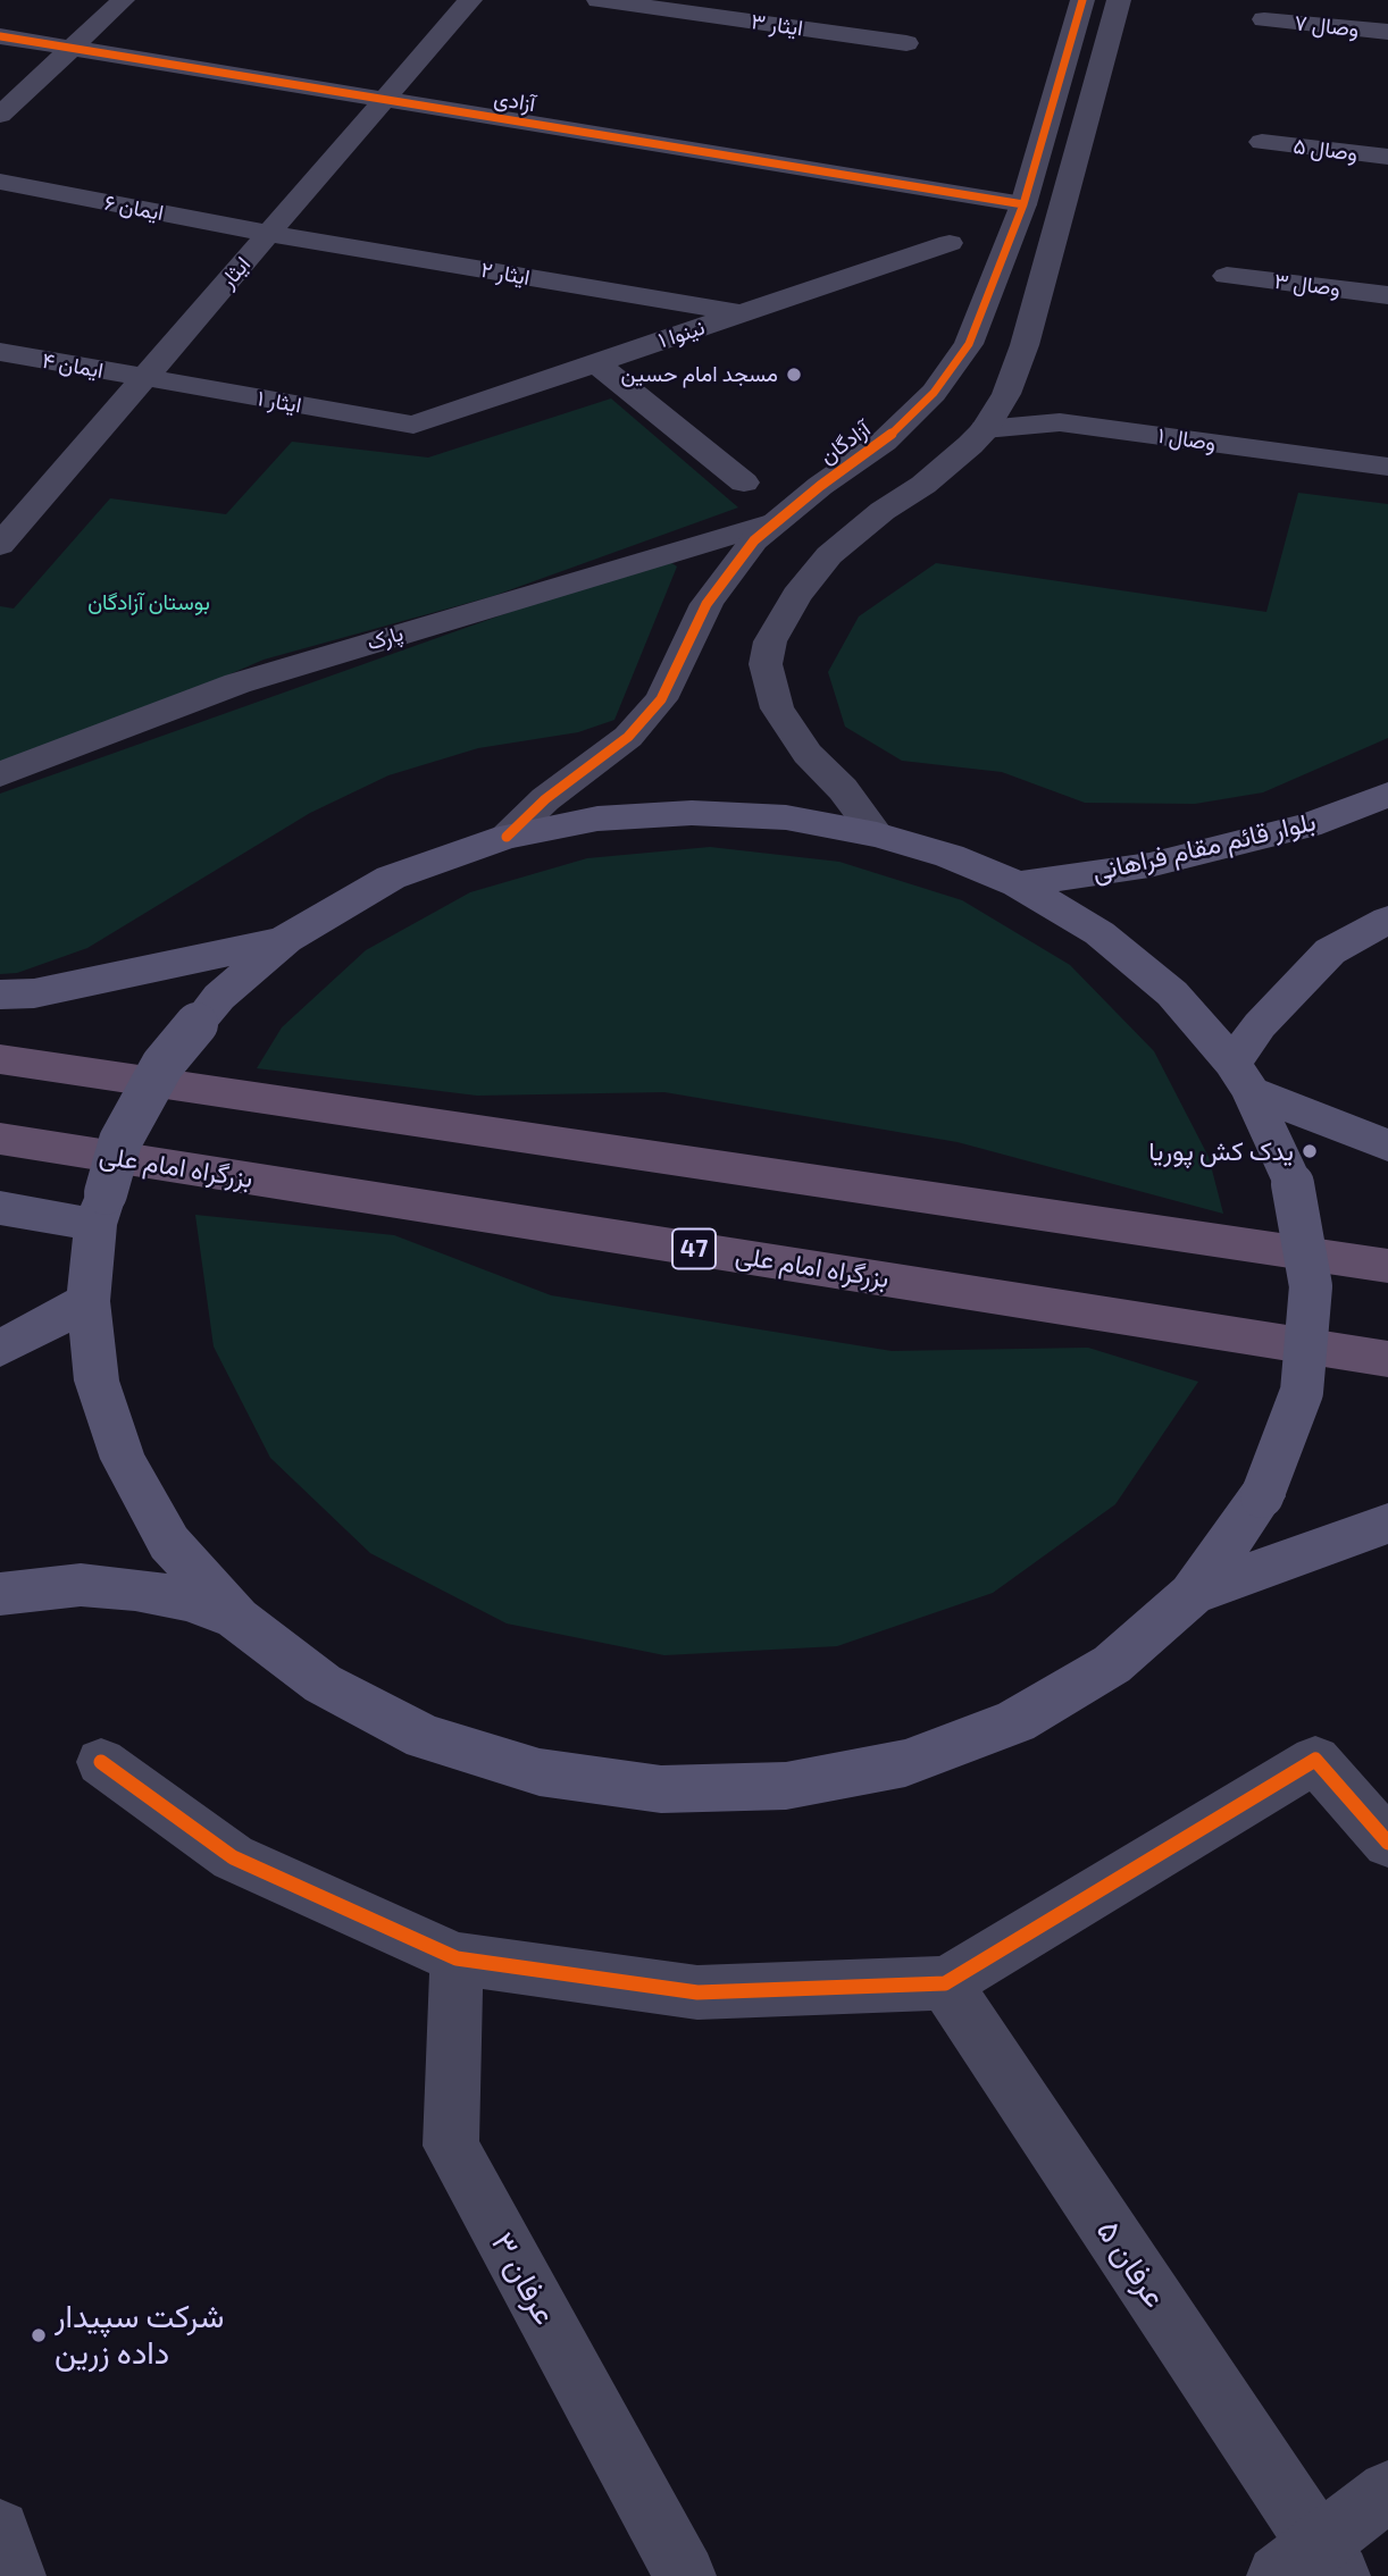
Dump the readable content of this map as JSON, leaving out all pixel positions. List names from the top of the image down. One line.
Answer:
{"streets":{"highway":["بزرگراه امام علی","47"],"main road":["بلوار قائم مقام فراهانی"],"street":["ایثار ۳","وصال ۷","آزادی","وصال ۵","ایمان ۶","ایثار","ایثار ۲","وصال ۳","نینوا ۱","ایمان ۴","ایثار ۱","وصال ۱","آزادگان","پارک","عرفان ۵","عرفان ۳"]},"crossings":[["آزادی","ایثار"],["آزادی","آزادگان"],["ایمان ۶","ایثار"],["ایمان ۶","ایثار ۲"],["ایثار","ایثار ۲"],["ایثار","ایمان ۴"],["ایثار","ایثار ۱"],["ایثار ۲","نینوا ۱"],["نینوا ۱","ایثار ۱"],["ایمان ۴","ایثار ۱"],["آزادگان","پارک"]],"parks":["بوستان آزادگان"],"places":["مسجد امام حسین","یدک کش پوریا","شرکت سپیدار داده زرین"]}
